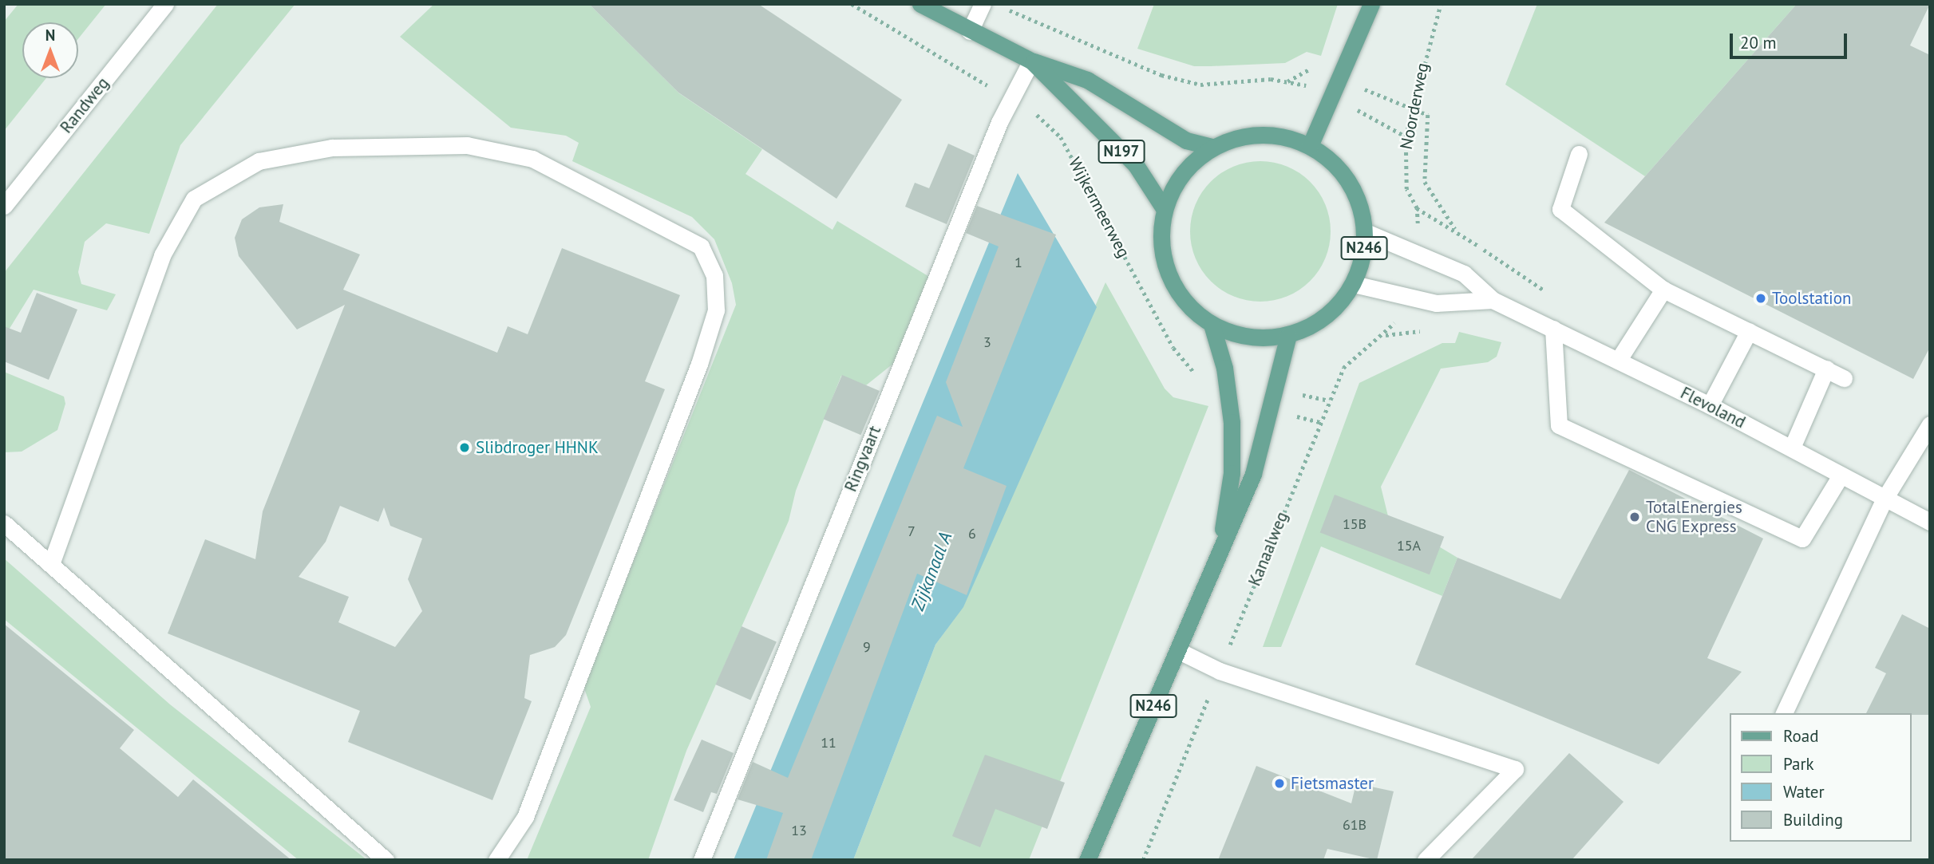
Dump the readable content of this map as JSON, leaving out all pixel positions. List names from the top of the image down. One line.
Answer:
{"streets":{"main road":["N197","N246"],"street":["Randweg","Flevoland","Ringvaart"],"path":["Noorderweg","Wijkermeerweg","Kanaalweg"]},"crossings":[["N197","N246"],["N197","Ringvaart"],["Wijkermeerweg","N246"],["Wijkermeerweg","Ringvaart"],["N246","Flevoland"],["Flevoland","Kanaalweg"]],"water":["Zijkanaal A"],"places":["Toolstation","Slibdroger HHNK","TotalEnergies CNG Express","Fietsmaster"],"house_numbers":["1","3","15B","7","6","15A","9","11","61B","13"],"legend":["Road","Park","Water","Building"],"scale_bar":"20 m","north":"top"}
